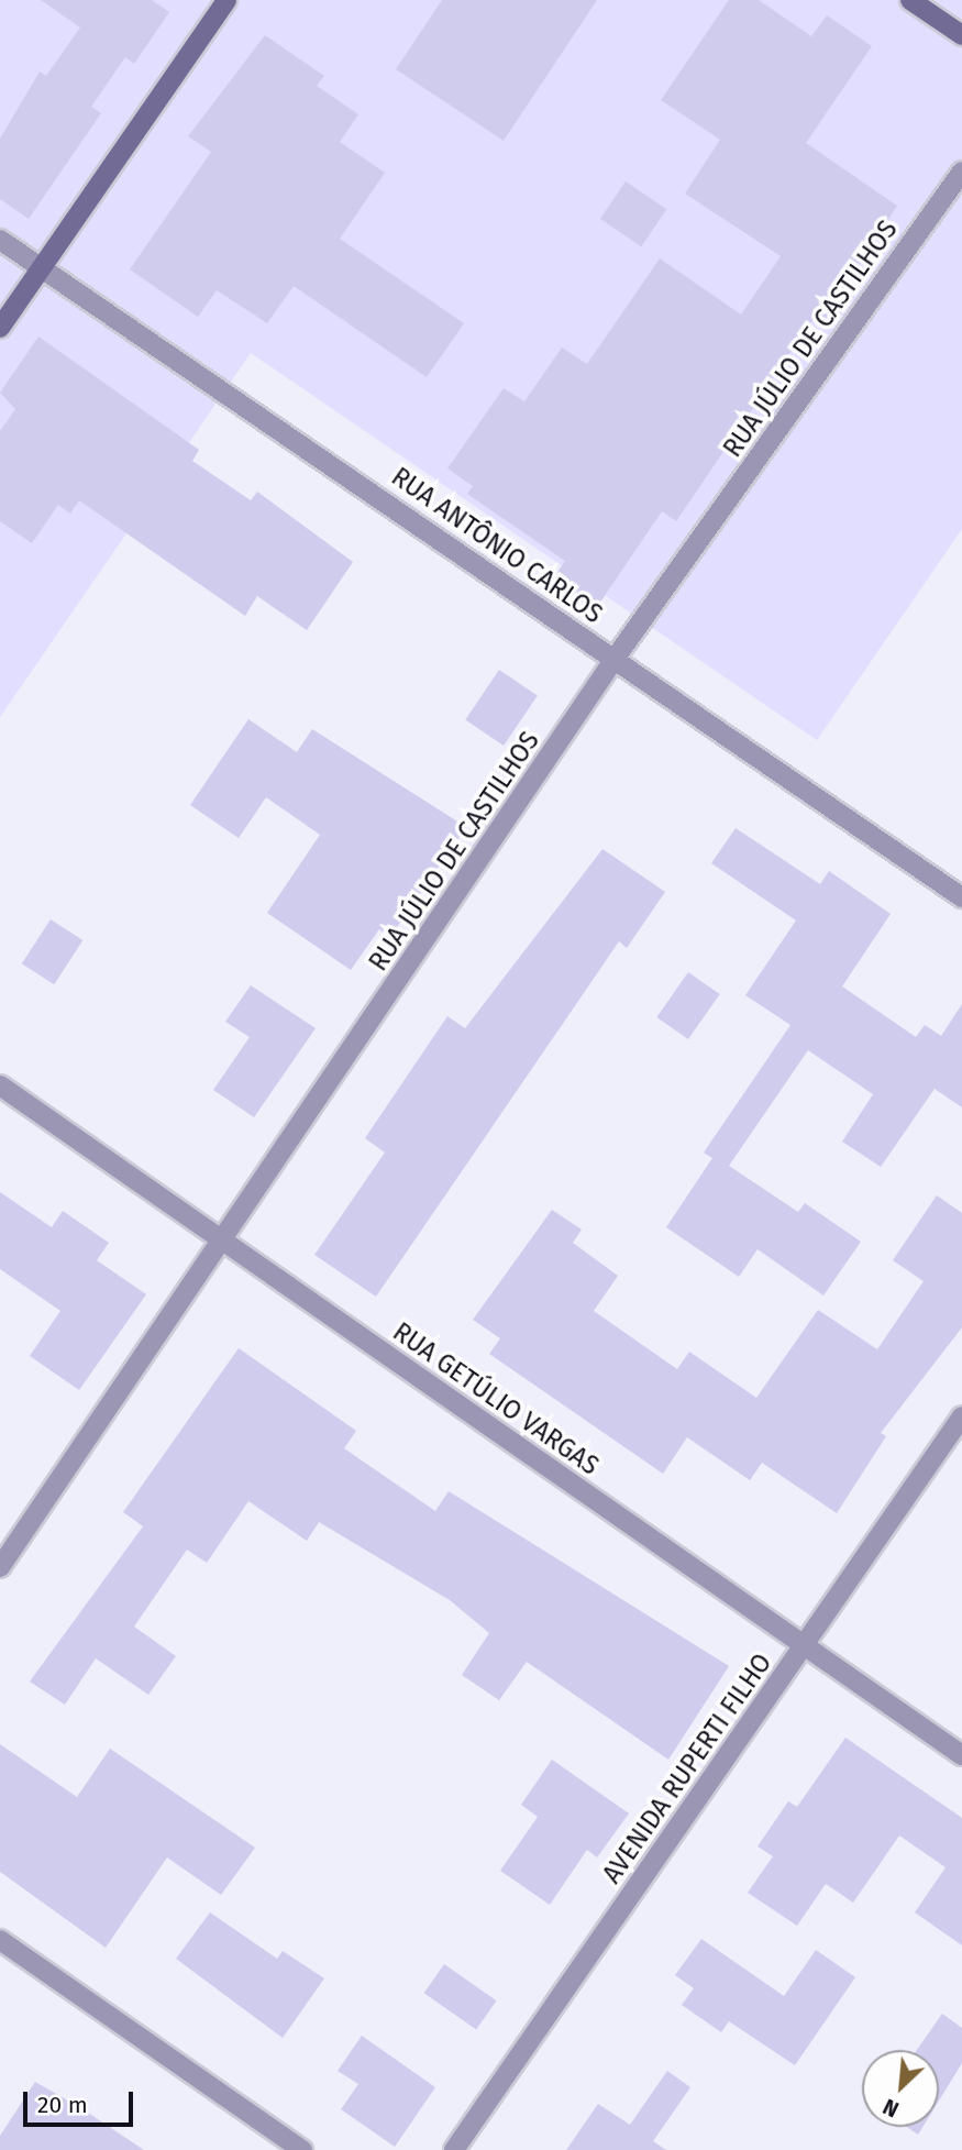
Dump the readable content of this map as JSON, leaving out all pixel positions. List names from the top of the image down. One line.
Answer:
{"streets":{"street":["RUA JÚLIO DE CASTILHOS","RUA ANTÔNIO CARLOS","RUA GETÚLIO VARGAS","AVENIDA RUPERTI FILHO"]},"crossings":[["RUA JÚLIO DE CASTILHOS","RUA ANTÔNIO CARLOS"],["RUA JÚLIO DE CASTILHOS","RUA GETÚLIO VARGAS"],["RUA GETÚLIO VARGAS","AVENIDA RUPERTI FILHO"]],"scale_bar":"20 m","north":"bottom left"}
